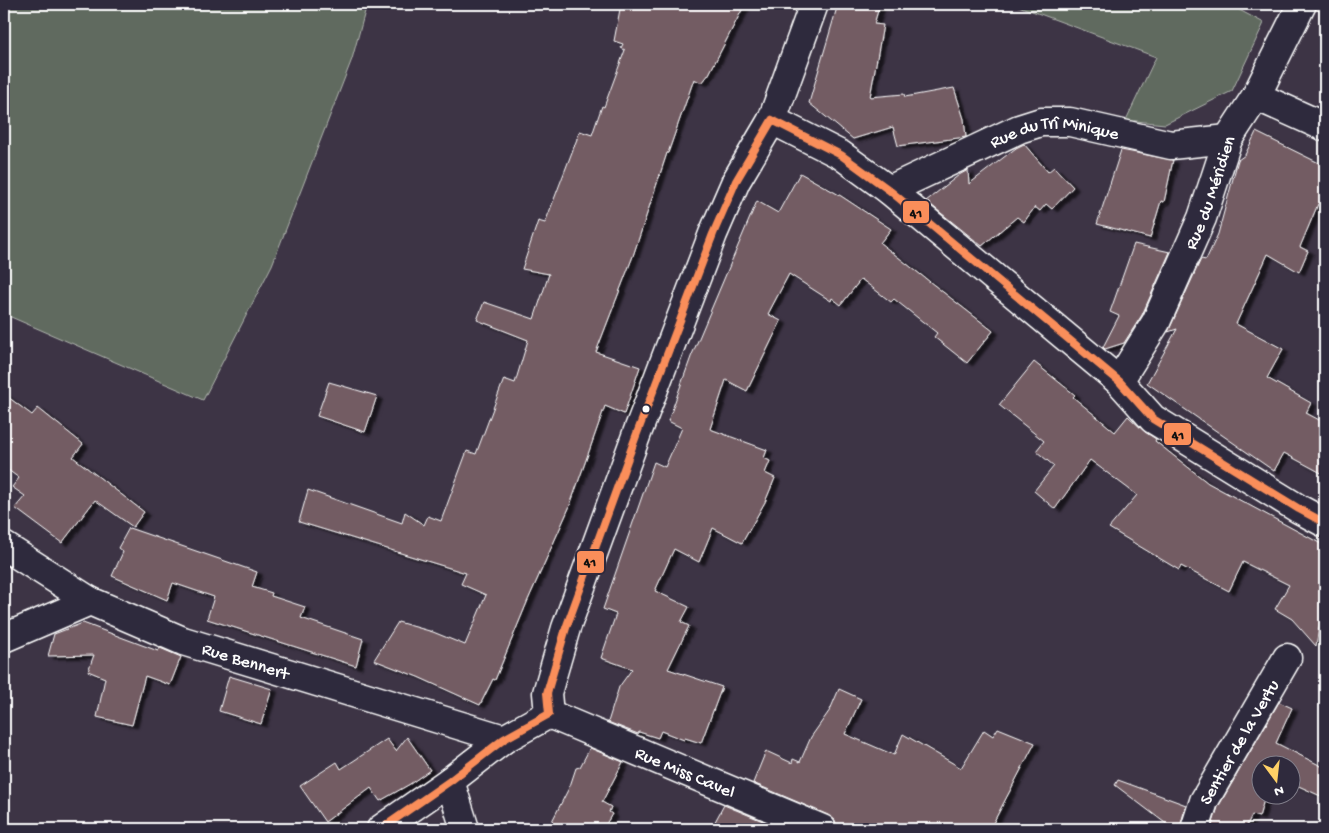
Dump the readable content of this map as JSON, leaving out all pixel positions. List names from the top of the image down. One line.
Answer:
{"streets":{"street":["Rue du Trî Minique","Rue du Méridien","Rue Bennert","Sentier de la Vertu","Rue Miss Cavel"]},"crossings":[["Rue du Trî Minique","Rue du Méridien"]],"lines":["transit line 41"],"north":"bottom"}
